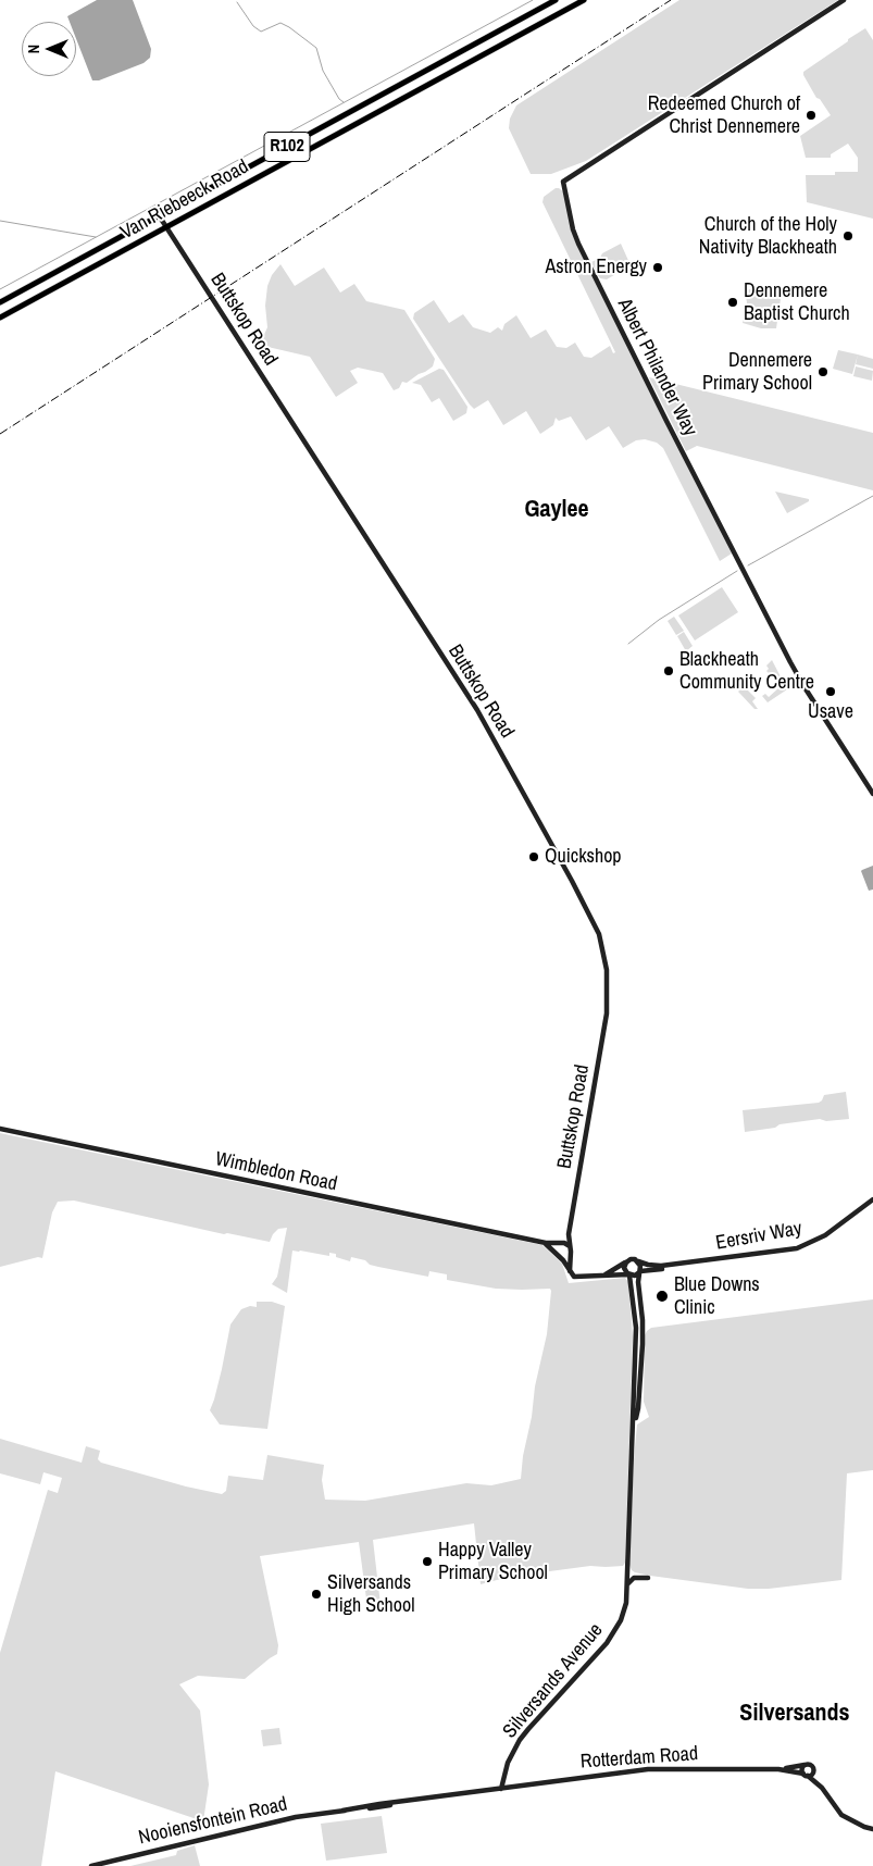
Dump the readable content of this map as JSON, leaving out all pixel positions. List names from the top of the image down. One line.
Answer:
{"streets":{"main road":["R102","Van Riebeeck Road"],"street":["Buttskop Road","Albert Philander Way","Wimbledon Road","Eersriv Way","Silversands Avenue","Rotterdam Road","Nooiensfontein Road"]},"crossings":[["Van Riebeeck Road","Buttskop Road"],["Buttskop Road","Wimbledon Road"],["Eersriv Way","Silversands Avenue"],["Silversands Avenue","Rotterdam Road"],["Silversands Avenue","Nooiensfontein Road"],["Rotterdam Road","Nooiensfontein Road"]],"districts":["Gaylee","Silversands"],"places":["Redeemed Church of Christ Dennemere","Church of the Holy Nativity Blackheath","Astron Energy","Dennemere Baptist Church","Dennemere Primary School","Blackheath Community Centre","Usave","Quickshop","Blue Downs Clinic","Happy Valley Primary School","Silversands High School"],"north":"left"}
